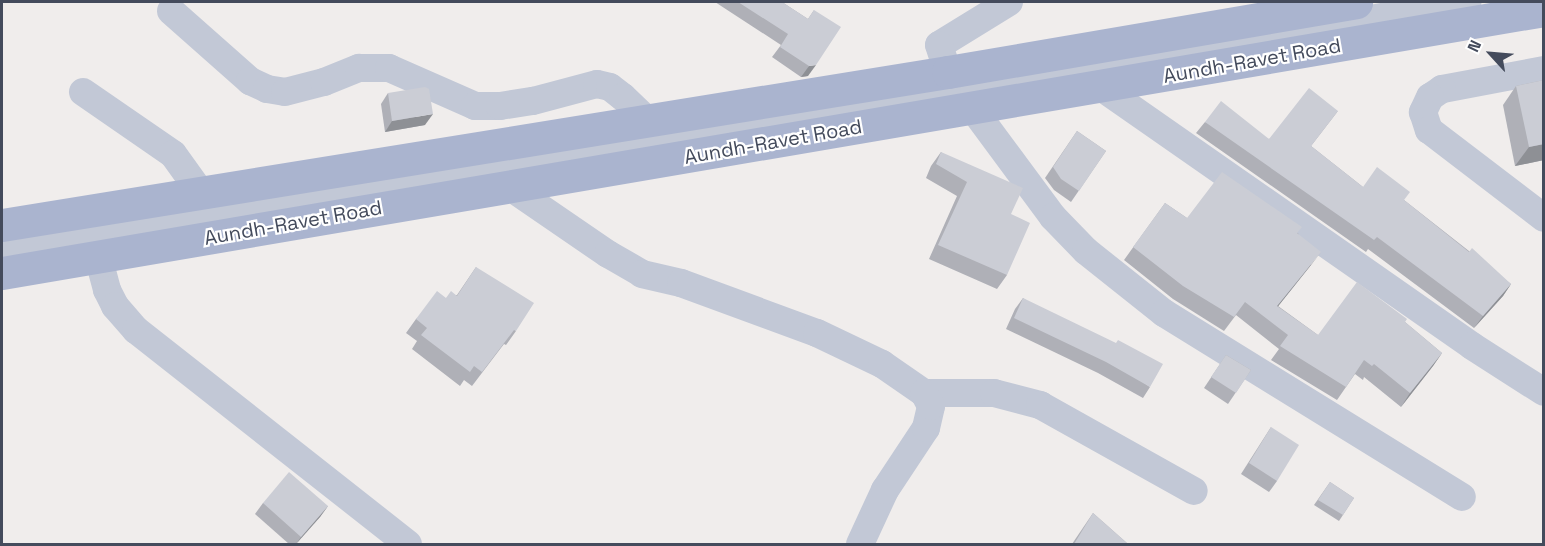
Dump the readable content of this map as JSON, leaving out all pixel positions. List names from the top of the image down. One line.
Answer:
{"streets":{"main road":["Aundh-Ravet Road"]},"north":"top left"}
